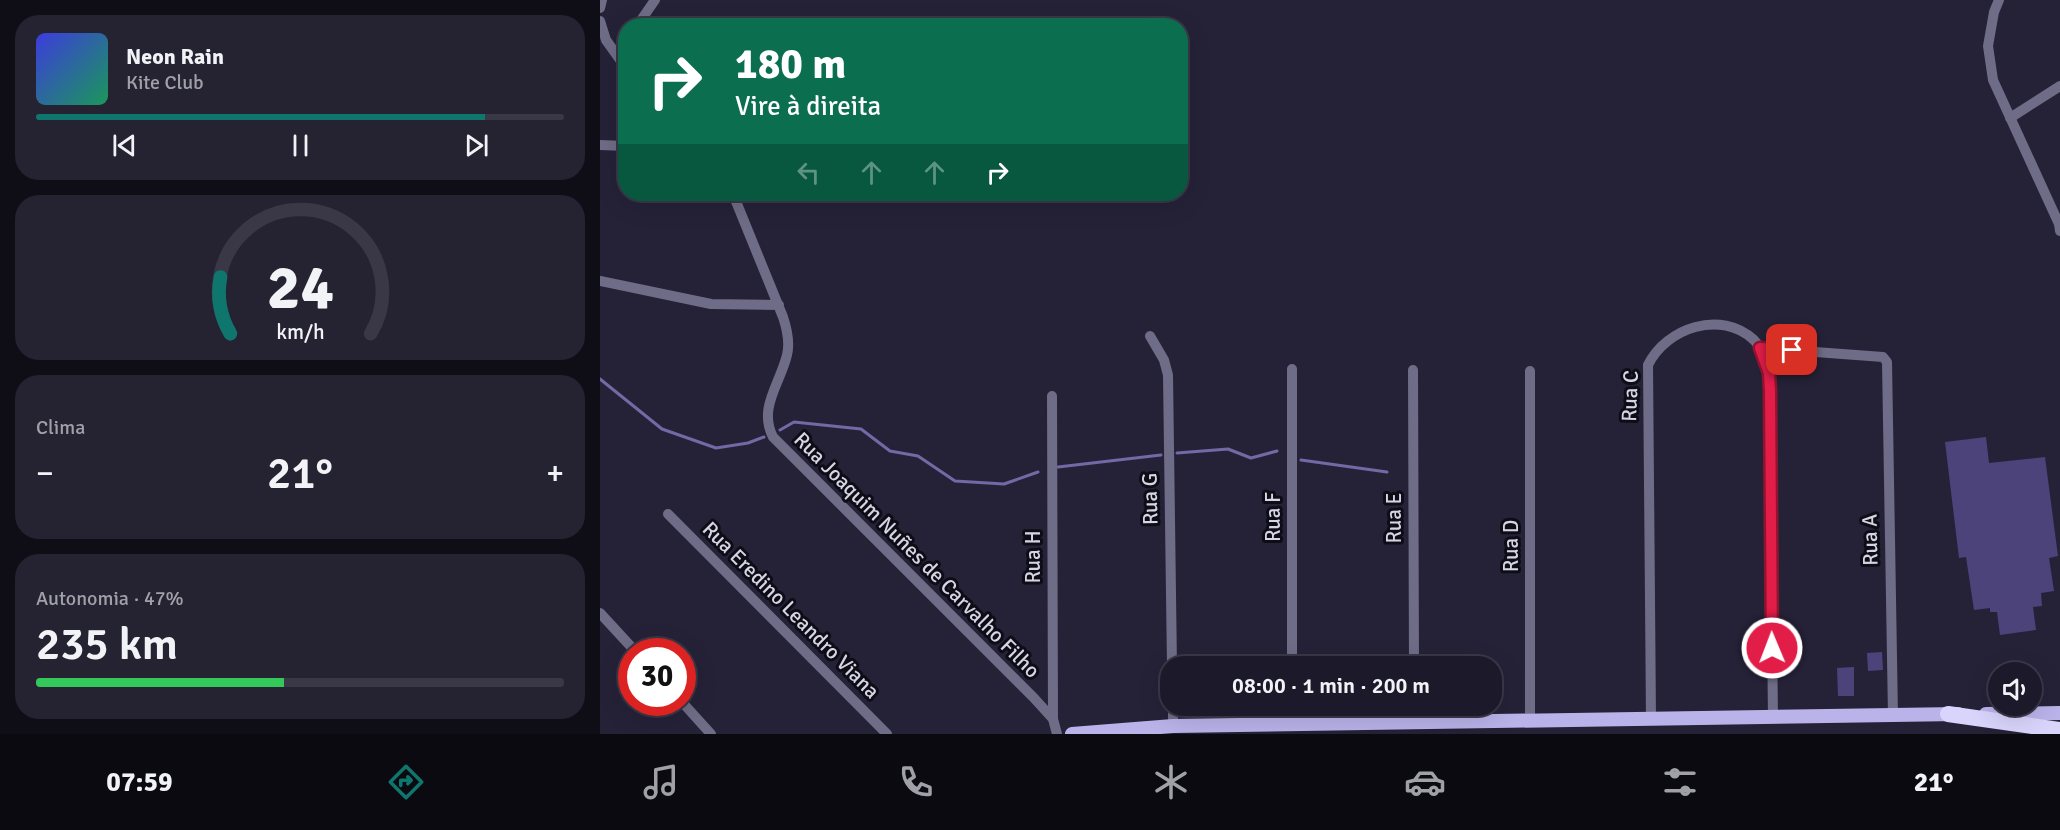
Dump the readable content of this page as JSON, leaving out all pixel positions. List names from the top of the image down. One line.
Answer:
{"streets":{"street":["Rua C","Rua G","Rua F","Rua E","Rua A","Rua D","Rua Joaquim Nuñes de Carvalho Filho","Rua H","Rua Eredino Leandro Viana"]},"crossings":[["Rua C","Rua A"],["Rua Joaquim Nuñes de Carvalho Filho","Rua H"]],"page":{"turn":["180 m","Vire à direita"],"song":["Neon Rain","Kite Club"],"tile":["Clima",["Autonomia · 47%","235 km"]],"heat":["−","21°","+"],"limit":"30","trip":"08:00 · 1 min · 200 m","tabs":["07:59","21°"],"gauge":["24","km/h"]}}
